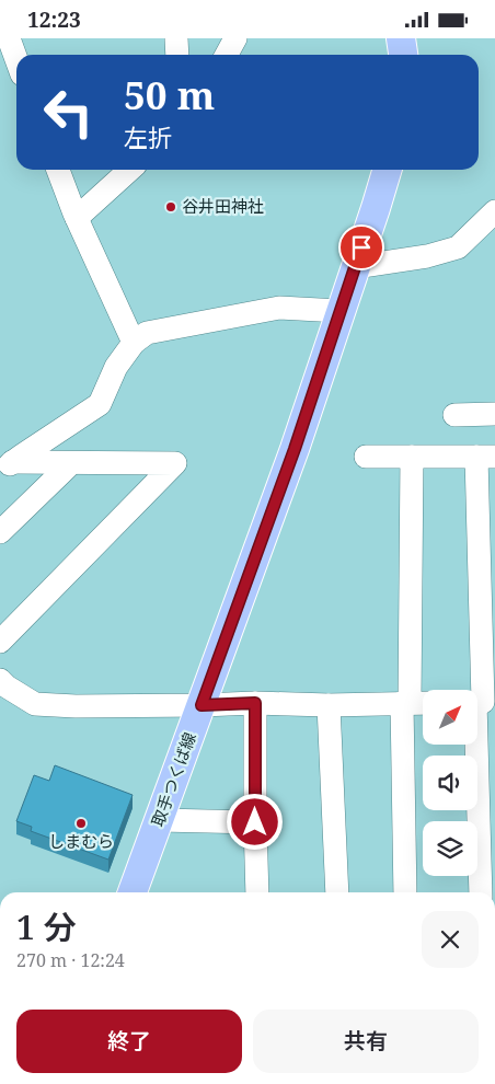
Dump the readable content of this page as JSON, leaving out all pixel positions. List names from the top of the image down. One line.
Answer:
{"streets":{"main road":["取手つくば線"]},"places":["谷井田神社","しまむら"],"north":"top right","page":{"status":"12:23","turn":["50 m","左折"],"heading":["1 分","270 m · 12:24"],"buttons":["終了","共有"]}}
